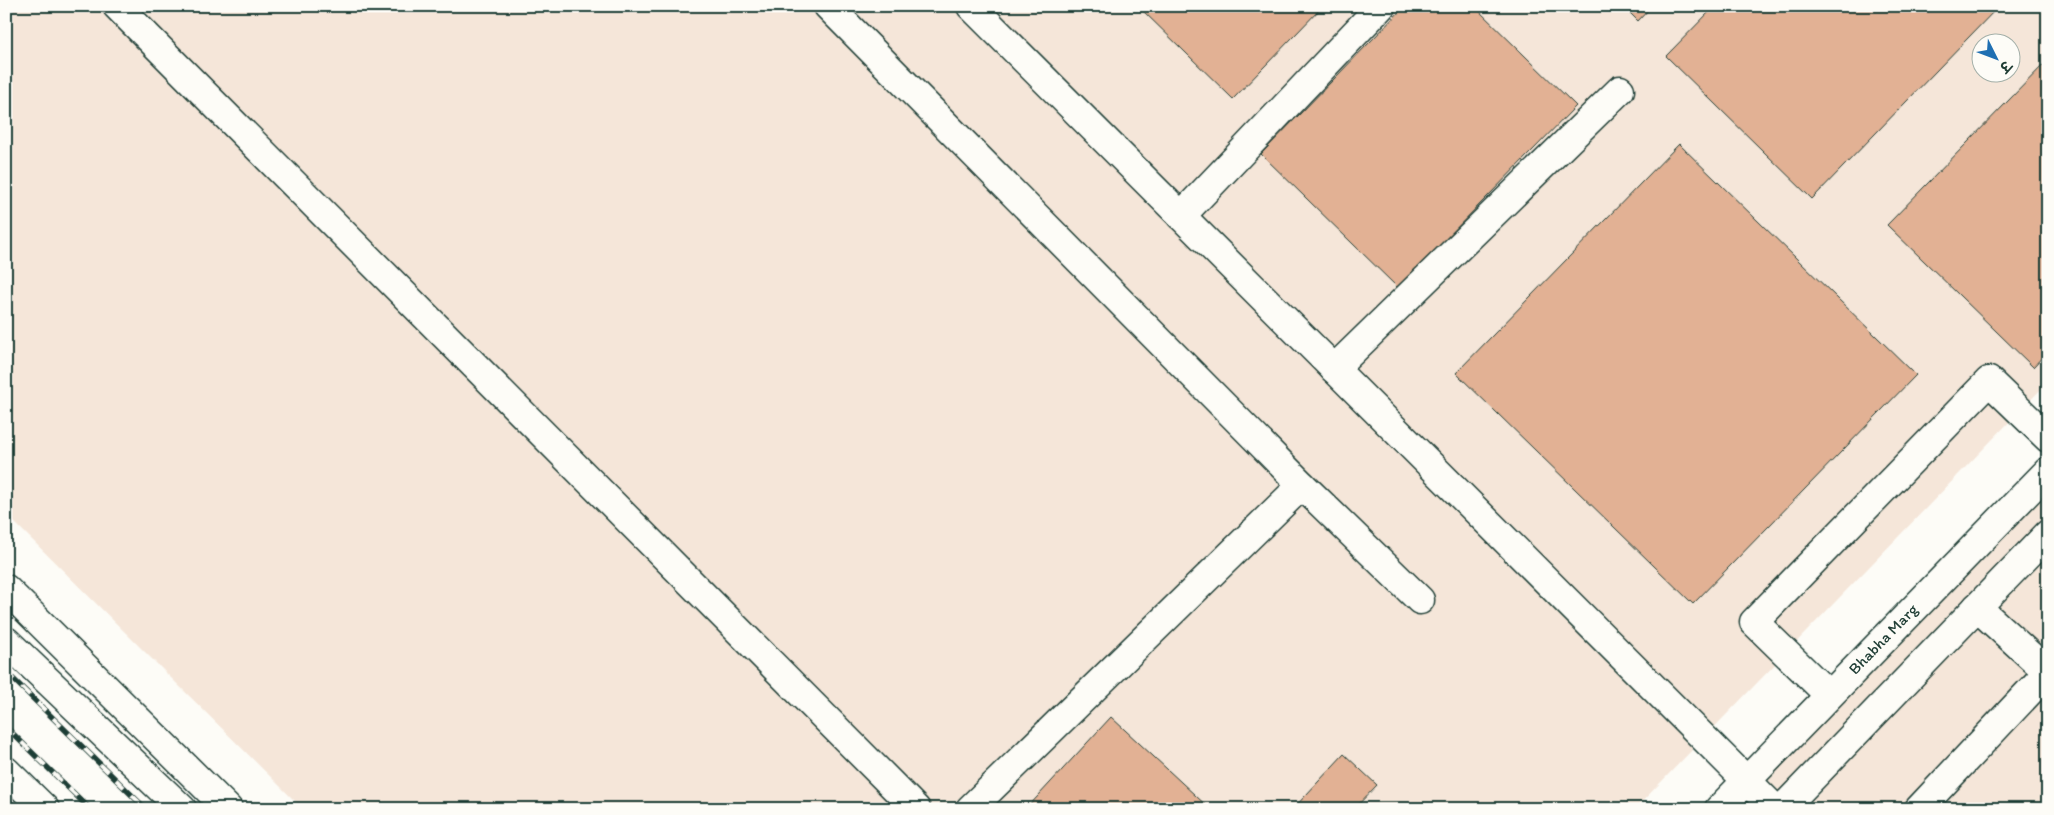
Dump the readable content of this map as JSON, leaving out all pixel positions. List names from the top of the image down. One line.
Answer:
{"streets":{"street":["Bhabha Marg"]},"north":"bottom right"}
